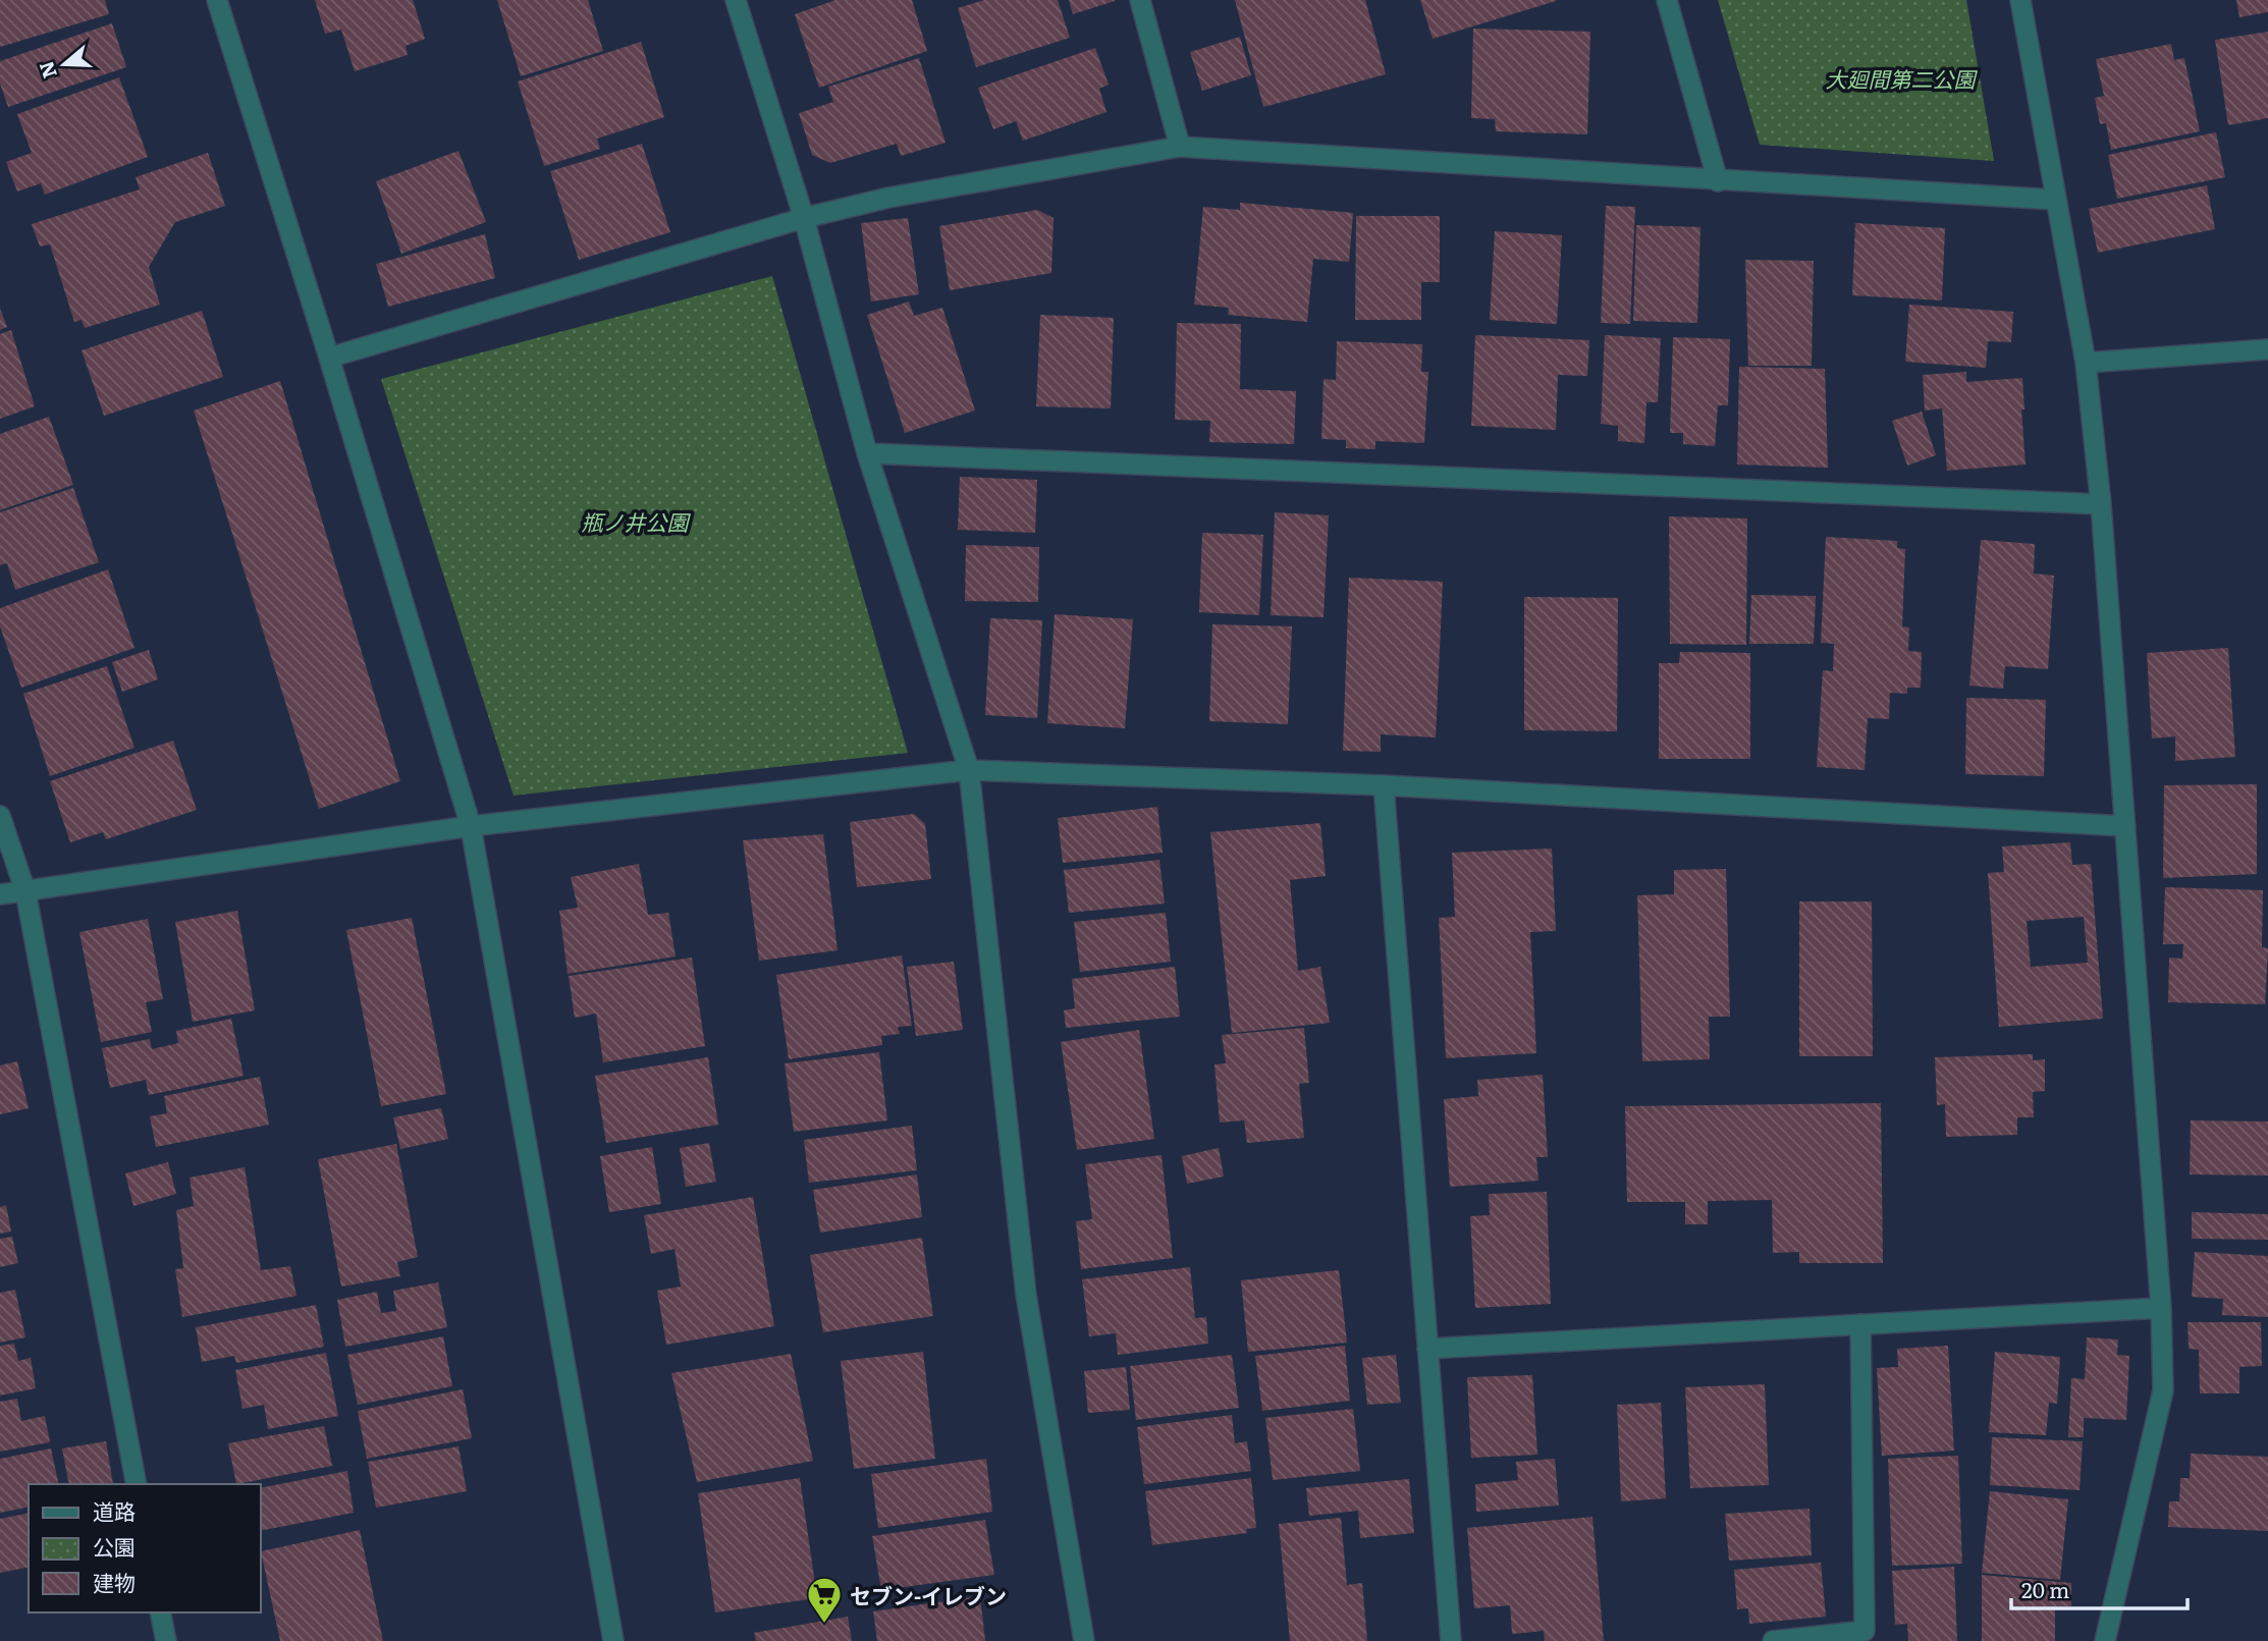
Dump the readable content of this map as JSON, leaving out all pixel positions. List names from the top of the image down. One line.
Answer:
{"parks":["大廻間第二公園","瓶ノ井公園"],"places":{"supermarket":["セブン-イレブン"]},"legend":["道路","公園","建物"],"scale_bar":"20 m","north":"left"}
